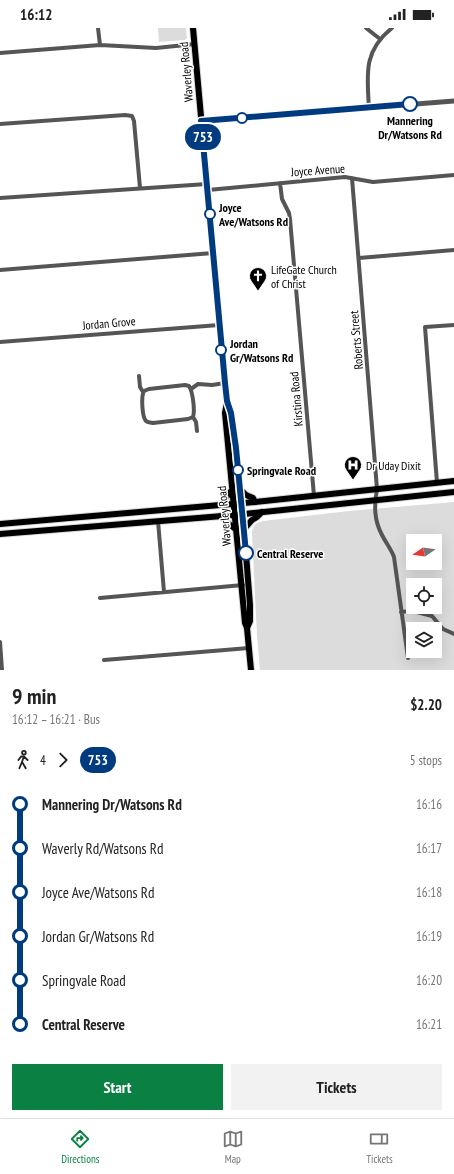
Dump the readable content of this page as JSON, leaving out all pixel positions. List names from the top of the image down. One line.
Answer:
{"streets":{"main road":["Waverley Road"],"street":["Joyce Avenue","Jordan Grove","Roberts Street","Kirstina Road"]},"crossings":[["Waverley Road","Joyce Avenue"],["Waverley Road","Jordan Grove"],["Joyce Avenue","Roberts Street"],["Joyce Avenue","Kirstina Road"]],"places":{"other":["Mannering Dr/Watsons Rd","Joyce Ave/Watsons Rd","Jordan Gr/Watsons Rd","Springvale Road","Central Reserve"],"church":["LifeGate Church of Christ"],"hospital":["Dr Uday Dixit"]},"lines":["bus line 753"],"north":"left","page":{"status":"16:12","on_map":"753","heading":["9 min","16:12 – 16:21 · Bus","$2.20"],"legs":["4","753","5 stops"],"list":[{"name":"Mannering Dr/Watsons Rd","value":"16:16"},{"name":"Waverly Rd/Watsons Rd","value":"16:17"},{"name":"Joyce Ave/Watsons Rd","value":"16:18"},{"name":"Jordan Gr/Watsons Rd","value":"16:19"},{"name":"Springvale Road","value":"16:20"},{"name":"Central Reserve","value":"16:21"}],"buttons":["Start","Tickets"],"tabs":["Directions","Map","Tickets"]}}
